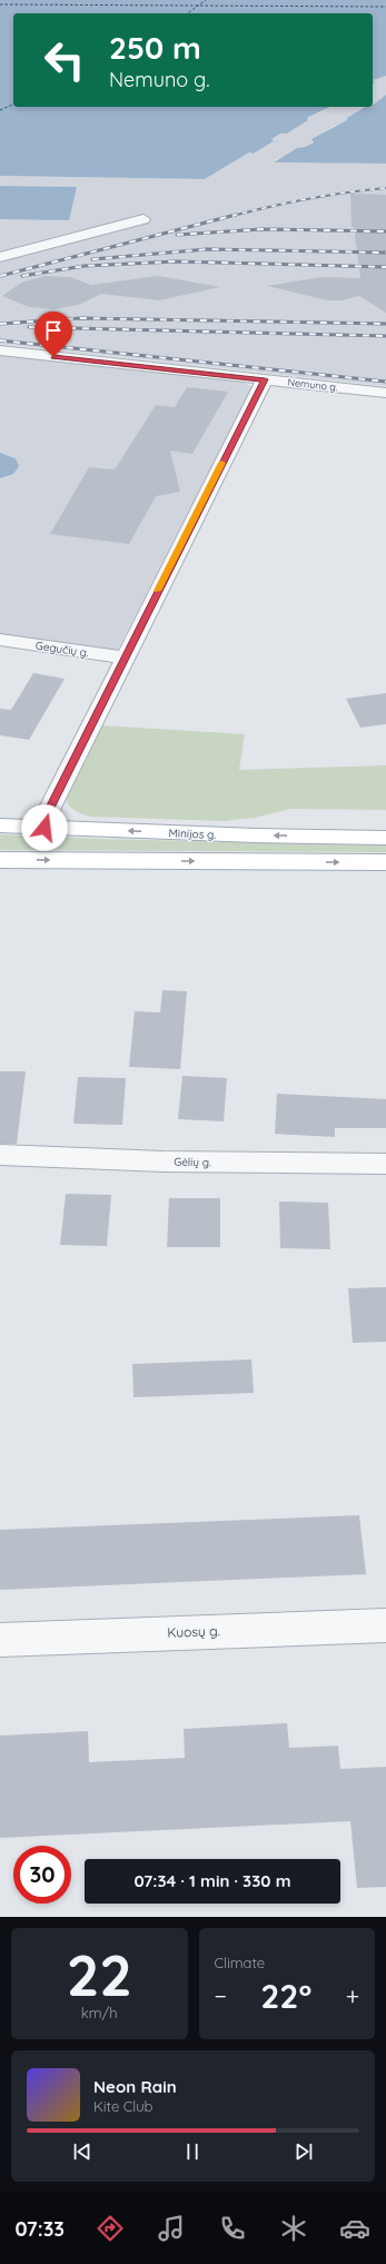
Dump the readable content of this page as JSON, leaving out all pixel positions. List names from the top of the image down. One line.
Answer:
{"streets":{"main road":["Minijos g."],"street":["Nemuno g.","Gegučių g.","Gėlių g.","Kuosų g."]},"page":{"turn":["250 m","Nemuno g."],"limit":"30","trip":"07:34 · 1 min · 330 m","tile":[["22","km/h"],"Climate"],"heat":["−","22°","+"],"song":["Neon Rain","Kite Club"],"tabs":"07:33"}}
